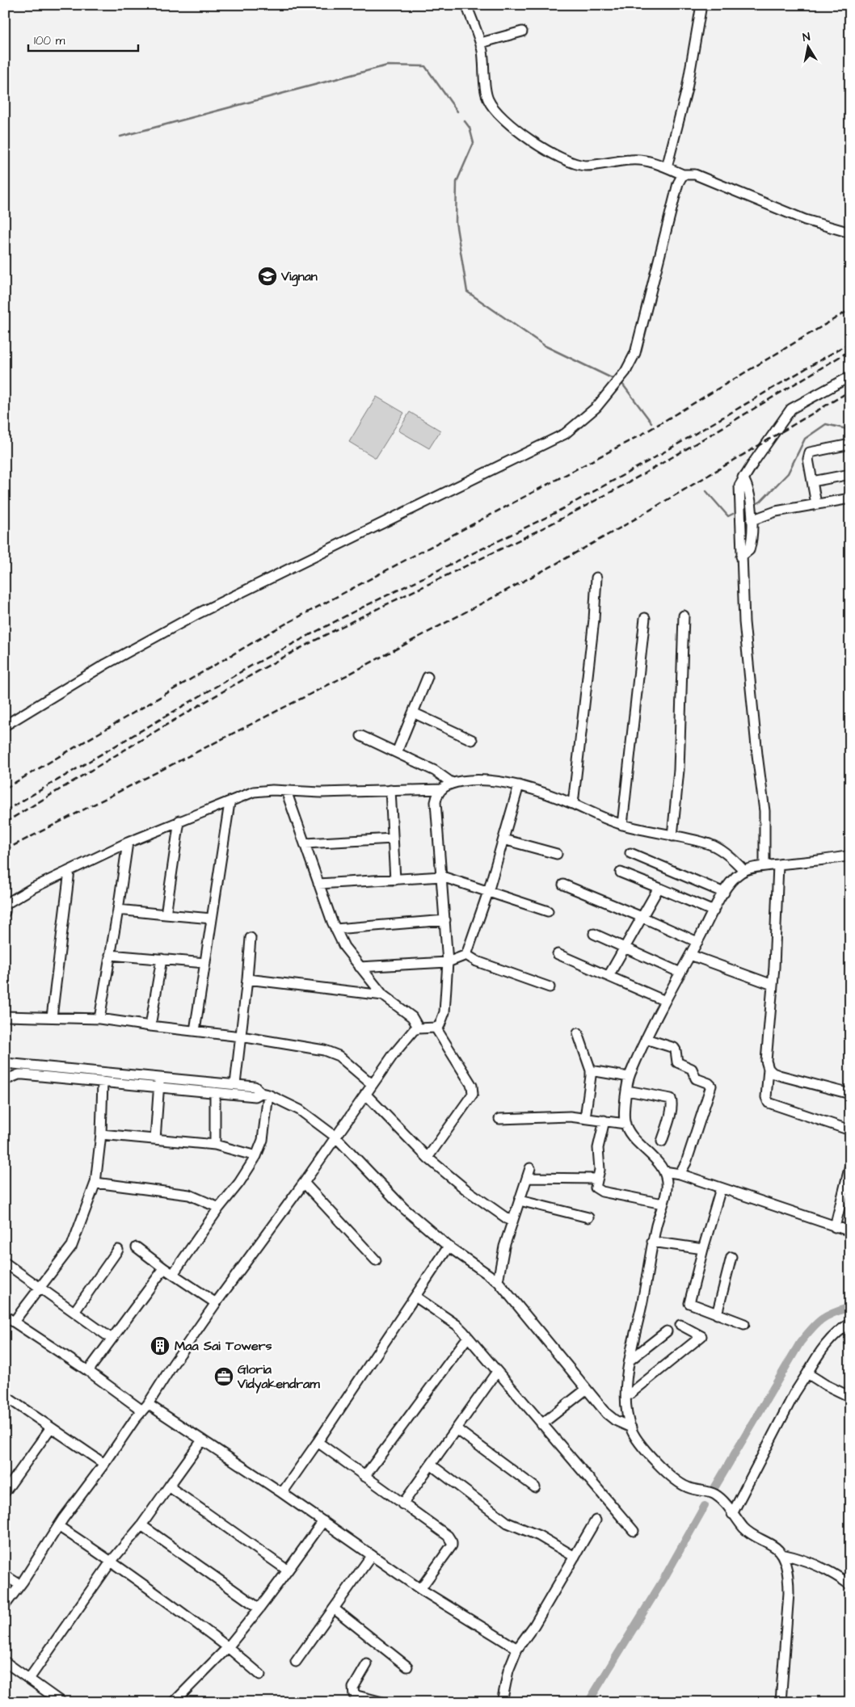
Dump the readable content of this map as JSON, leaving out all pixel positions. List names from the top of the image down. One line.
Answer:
{"places":{"school or university":["Vignan"],"building":["Maa Sai Towers"],"office":["Gloria Vidyakendram"]},"scale_bar":"100 m","north":"top"}
